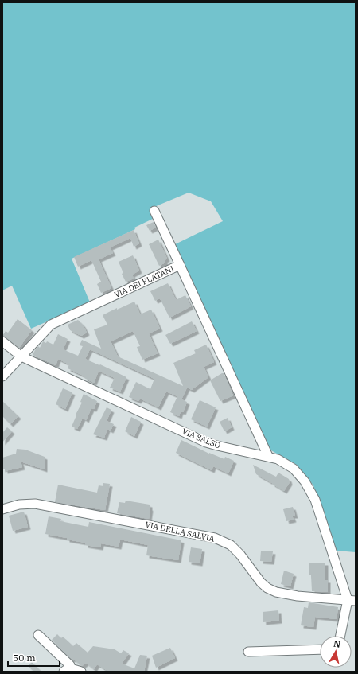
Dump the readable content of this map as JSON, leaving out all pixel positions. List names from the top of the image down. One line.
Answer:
{"streets":{"street":["VIA DEI PLATANI","VIA SALSO","VIA DELLA SALVIA"]},"crossings":[["VIA DEI PLATANI","VIA SALSO"],["VIA SALSO","VIA DELLA SALVIA"]],"scale_bar":"50 m","north":"top"}
